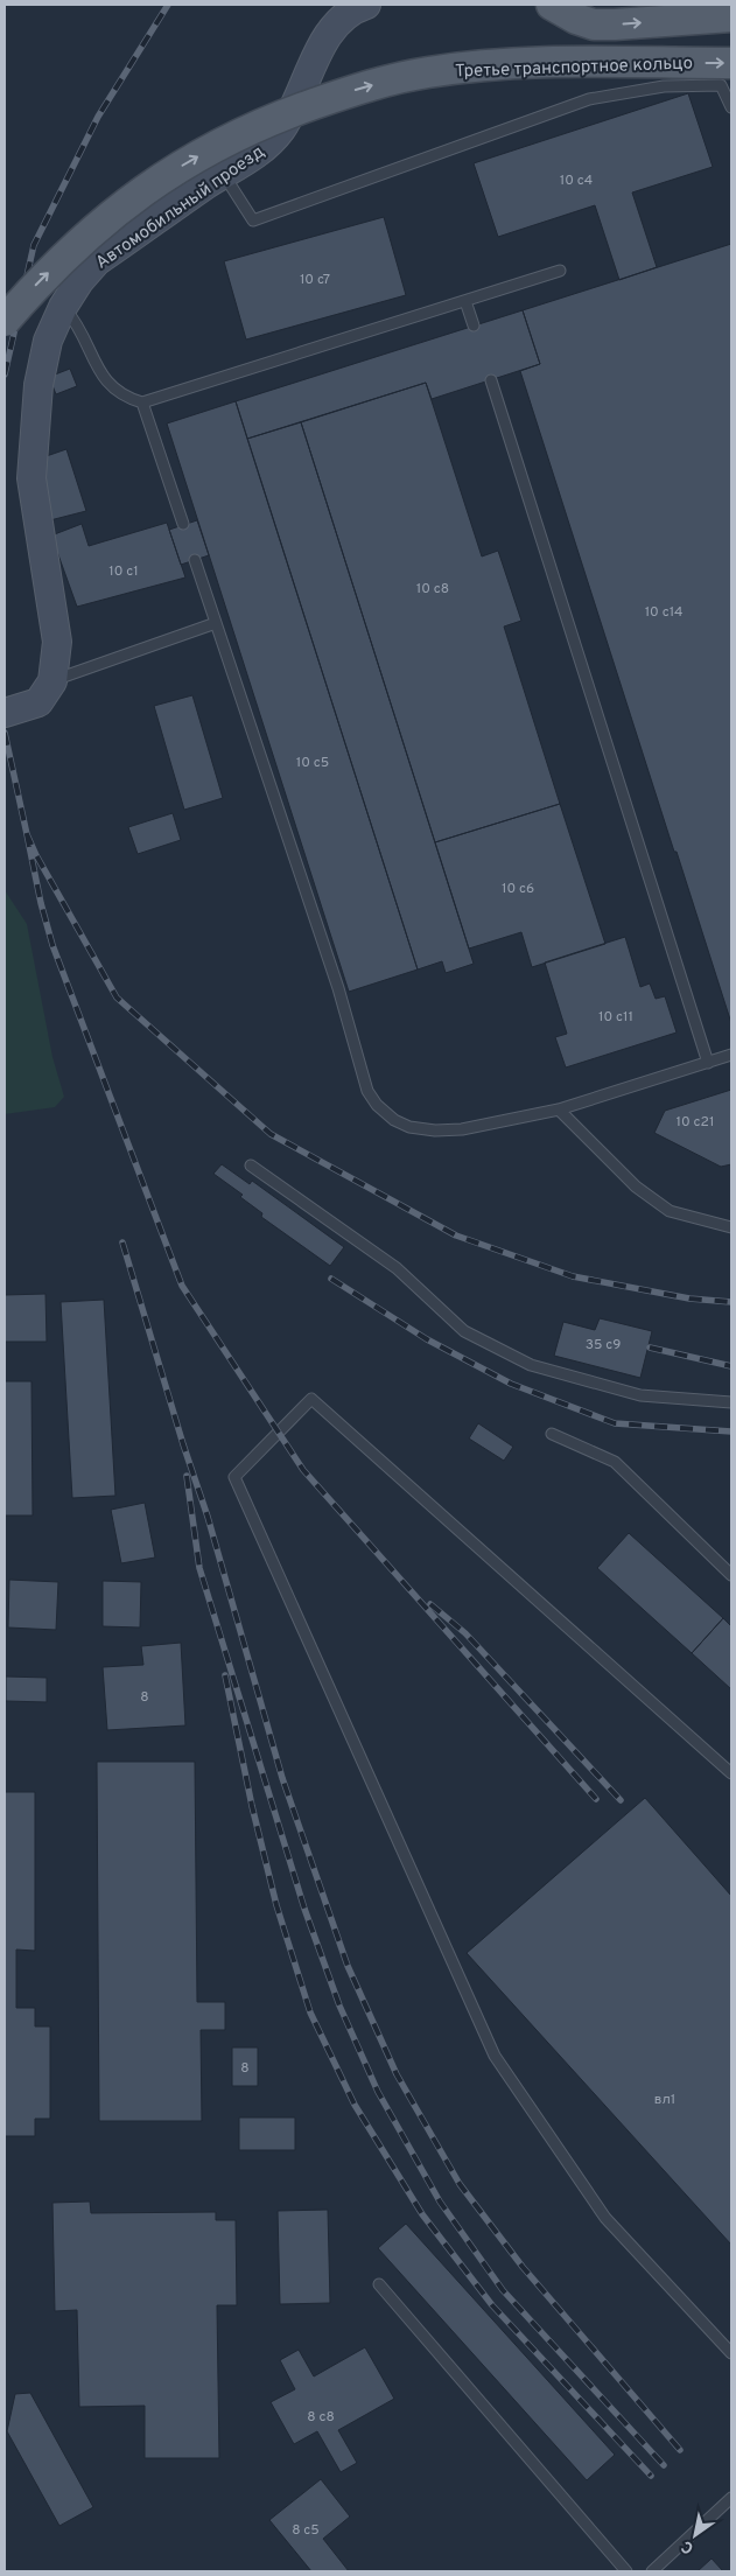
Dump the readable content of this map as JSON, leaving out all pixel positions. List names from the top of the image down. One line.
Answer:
{"streets":{"main road":["Третье транспортное кольцо"],"street":["Автомобильный проезд"]},"one_way":["Третье транспортное кольцо"],"house_numbers":["10 с4","10 с7","10 с1","10 с8","10 с14","10 с5","10 с6","10 с11","10 с21","35 с9","8","8","вл1","8 с8","8 с5"],"north":"bottom left"}
